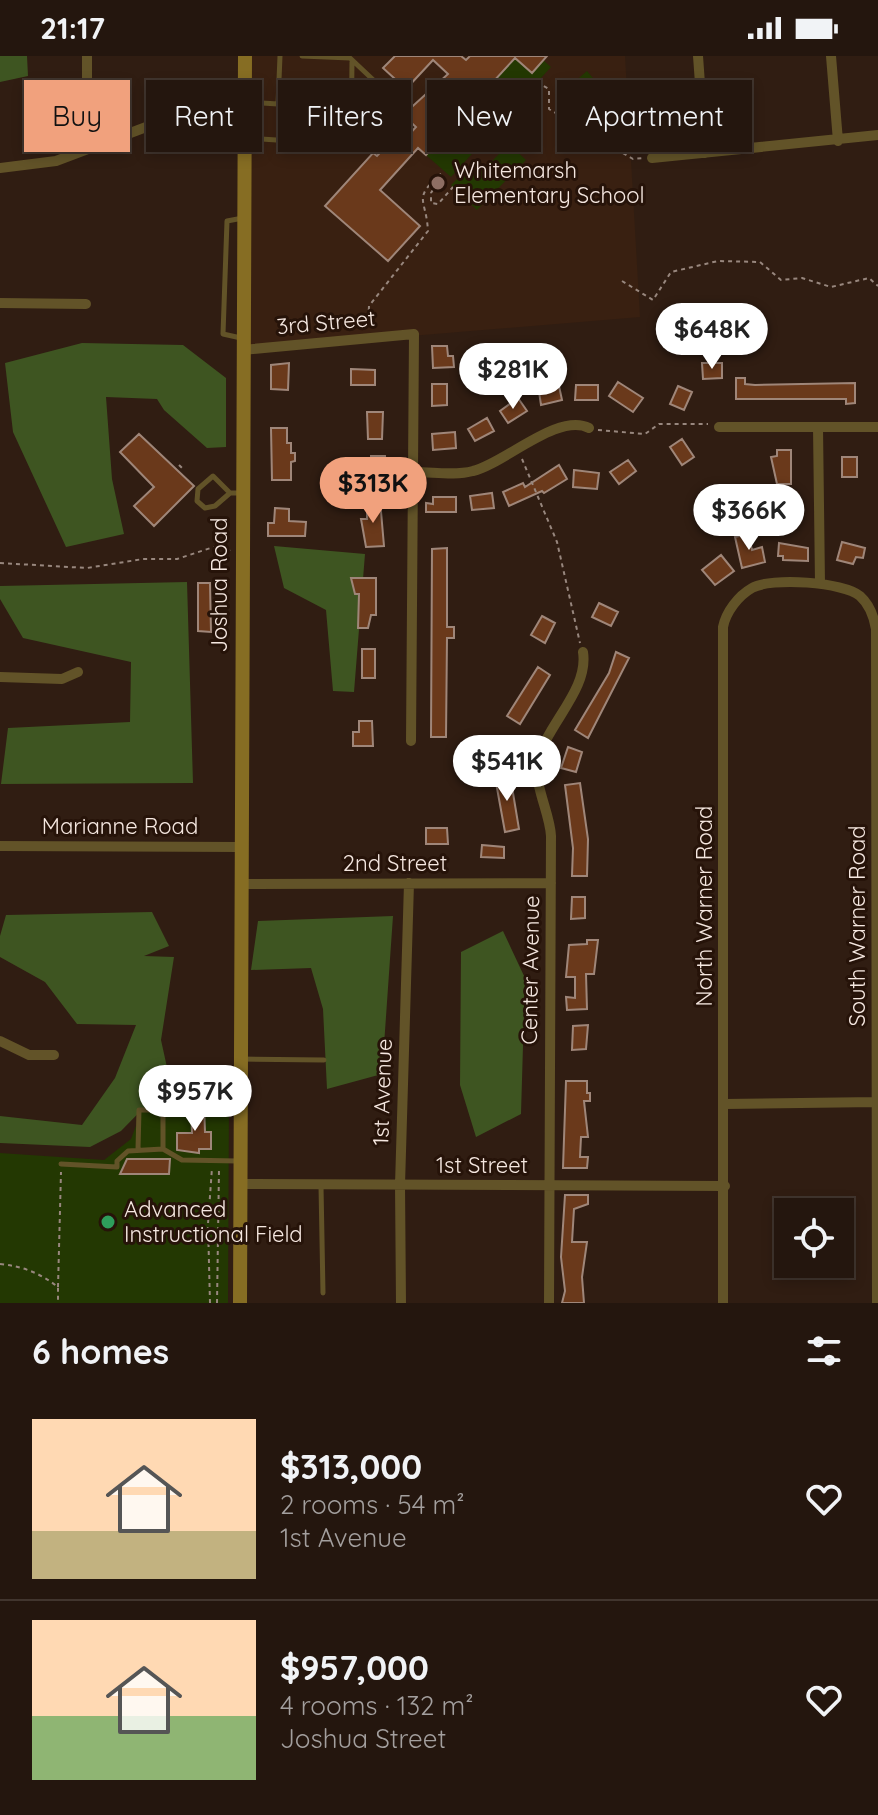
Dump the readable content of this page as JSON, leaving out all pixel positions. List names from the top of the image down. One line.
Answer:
{"streets":{"main road":["Joshua Road"],"street":["3rd Street","Marianne Road","2nd Street","North Warner Road","South Warner Road","Center Avenue","1st Avenue","1st Street"]},"crossings":[["3rd Street","Joshua Road"],["Joshua Road","Marianne Road"],["Joshua Road","2nd Street"],["Joshua Road","1st Street"],["2nd Street","Center Avenue"],["2nd Street","1st Avenue"],["North Warner Road","South Warner Road"],["North Warner Road","1st Street"],["Center Avenue","1st Street"],["1st Avenue","1st Street"]],"places":["Whitemarsh Elementary School","Advanced Instructional Field"],"page":{"status":"21:17","chip":["Buy","Rent","Filters","New","Apartment"],"price":["$648K","$281K","$313K","$366K","$541K","$957K"],"heading":"6 homes","list":[{"name":"$313,000","note":"2 rooms · 54 m² · 1st Avenue"},{"name":"$957,000","note":"4 rooms · 132 m² · Joshua Street"}]}}
